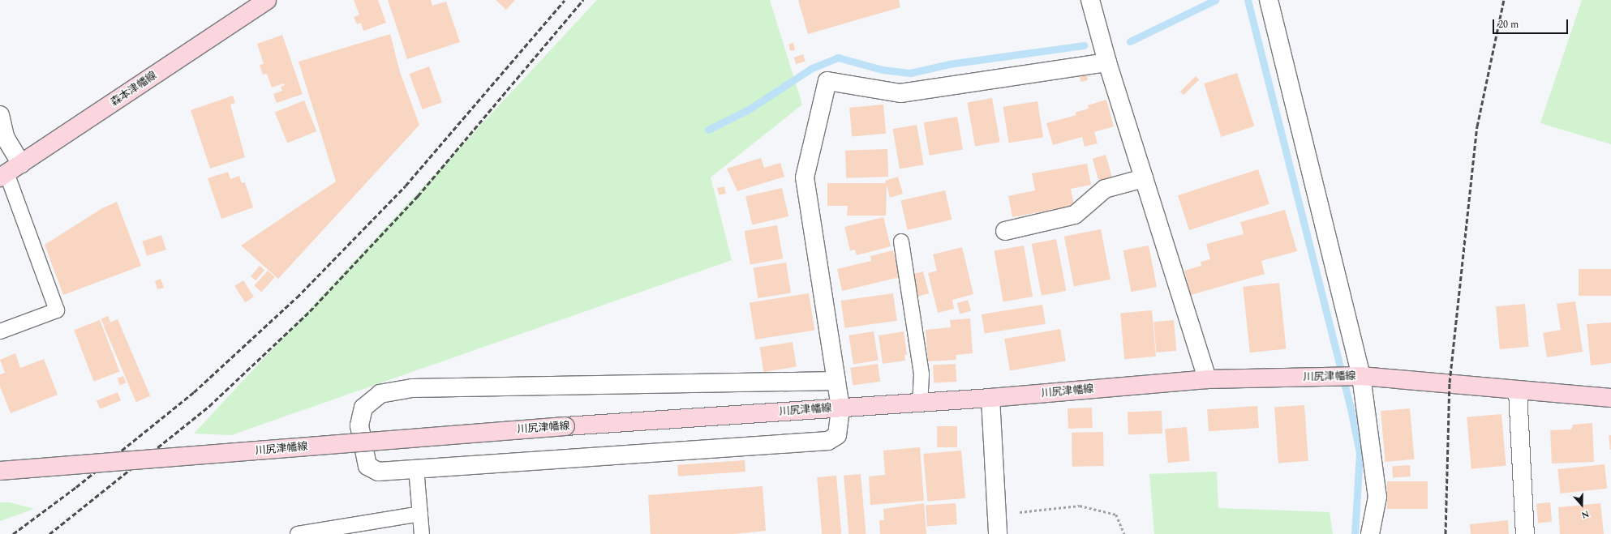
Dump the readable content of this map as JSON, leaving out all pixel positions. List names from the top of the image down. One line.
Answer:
{"streets":{"main road":["森本津幡線","川尻津幡線"]},"scale_bar":"20 m","north":"bottom"}
